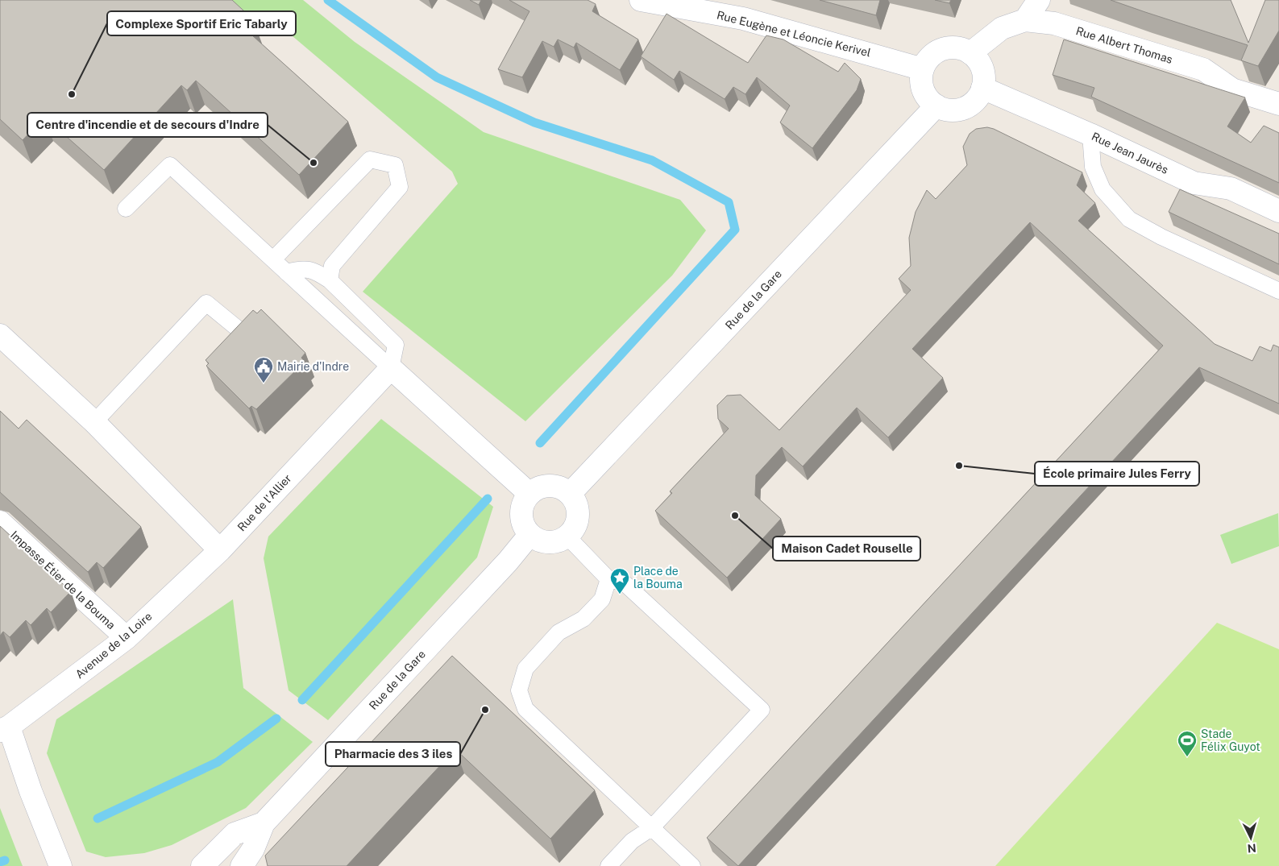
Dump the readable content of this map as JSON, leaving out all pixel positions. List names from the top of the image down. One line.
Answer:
{"streets":{"street":["Rue Eugène et Léoncie Kerivel","Rue Albert Thomas","Rue Jean Jaurès","Rue de la Gare","Rue de l'Allier","Impasse Étier de la Bouma","Avenue de la Loire"]},"crossings":[["Rue Eugène et Léoncie Kerivel","Rue Albert Thomas"],["Rue Eugène et Léoncie Kerivel","Rue Jean Jaurès"],["Rue Eugène et Léoncie Kerivel","Rue de la Gare"],["Rue Albert Thomas","Rue Jean Jaurès"],["Rue Albert Thomas","Rue de la Gare"],["Rue Jean Jaurès","Rue de la Gare"],["Rue de l'Allier","Avenue de la Loire"],["Impasse Étier de la Bouma","Avenue de la Loire"]],"places":{"other":["Complexe Sportif Eric Tabarly","Centre d'incendie et de secours d'Indre","École primaire Jules Ferry","Maison Cadet Rouselle","Pharmacie des 3 iles"],"public building":["Mairie d'Indre"],"place":["Place de la Bouma"],"sports":["Stade Félix Guyot"]},"north":"bottom"}
